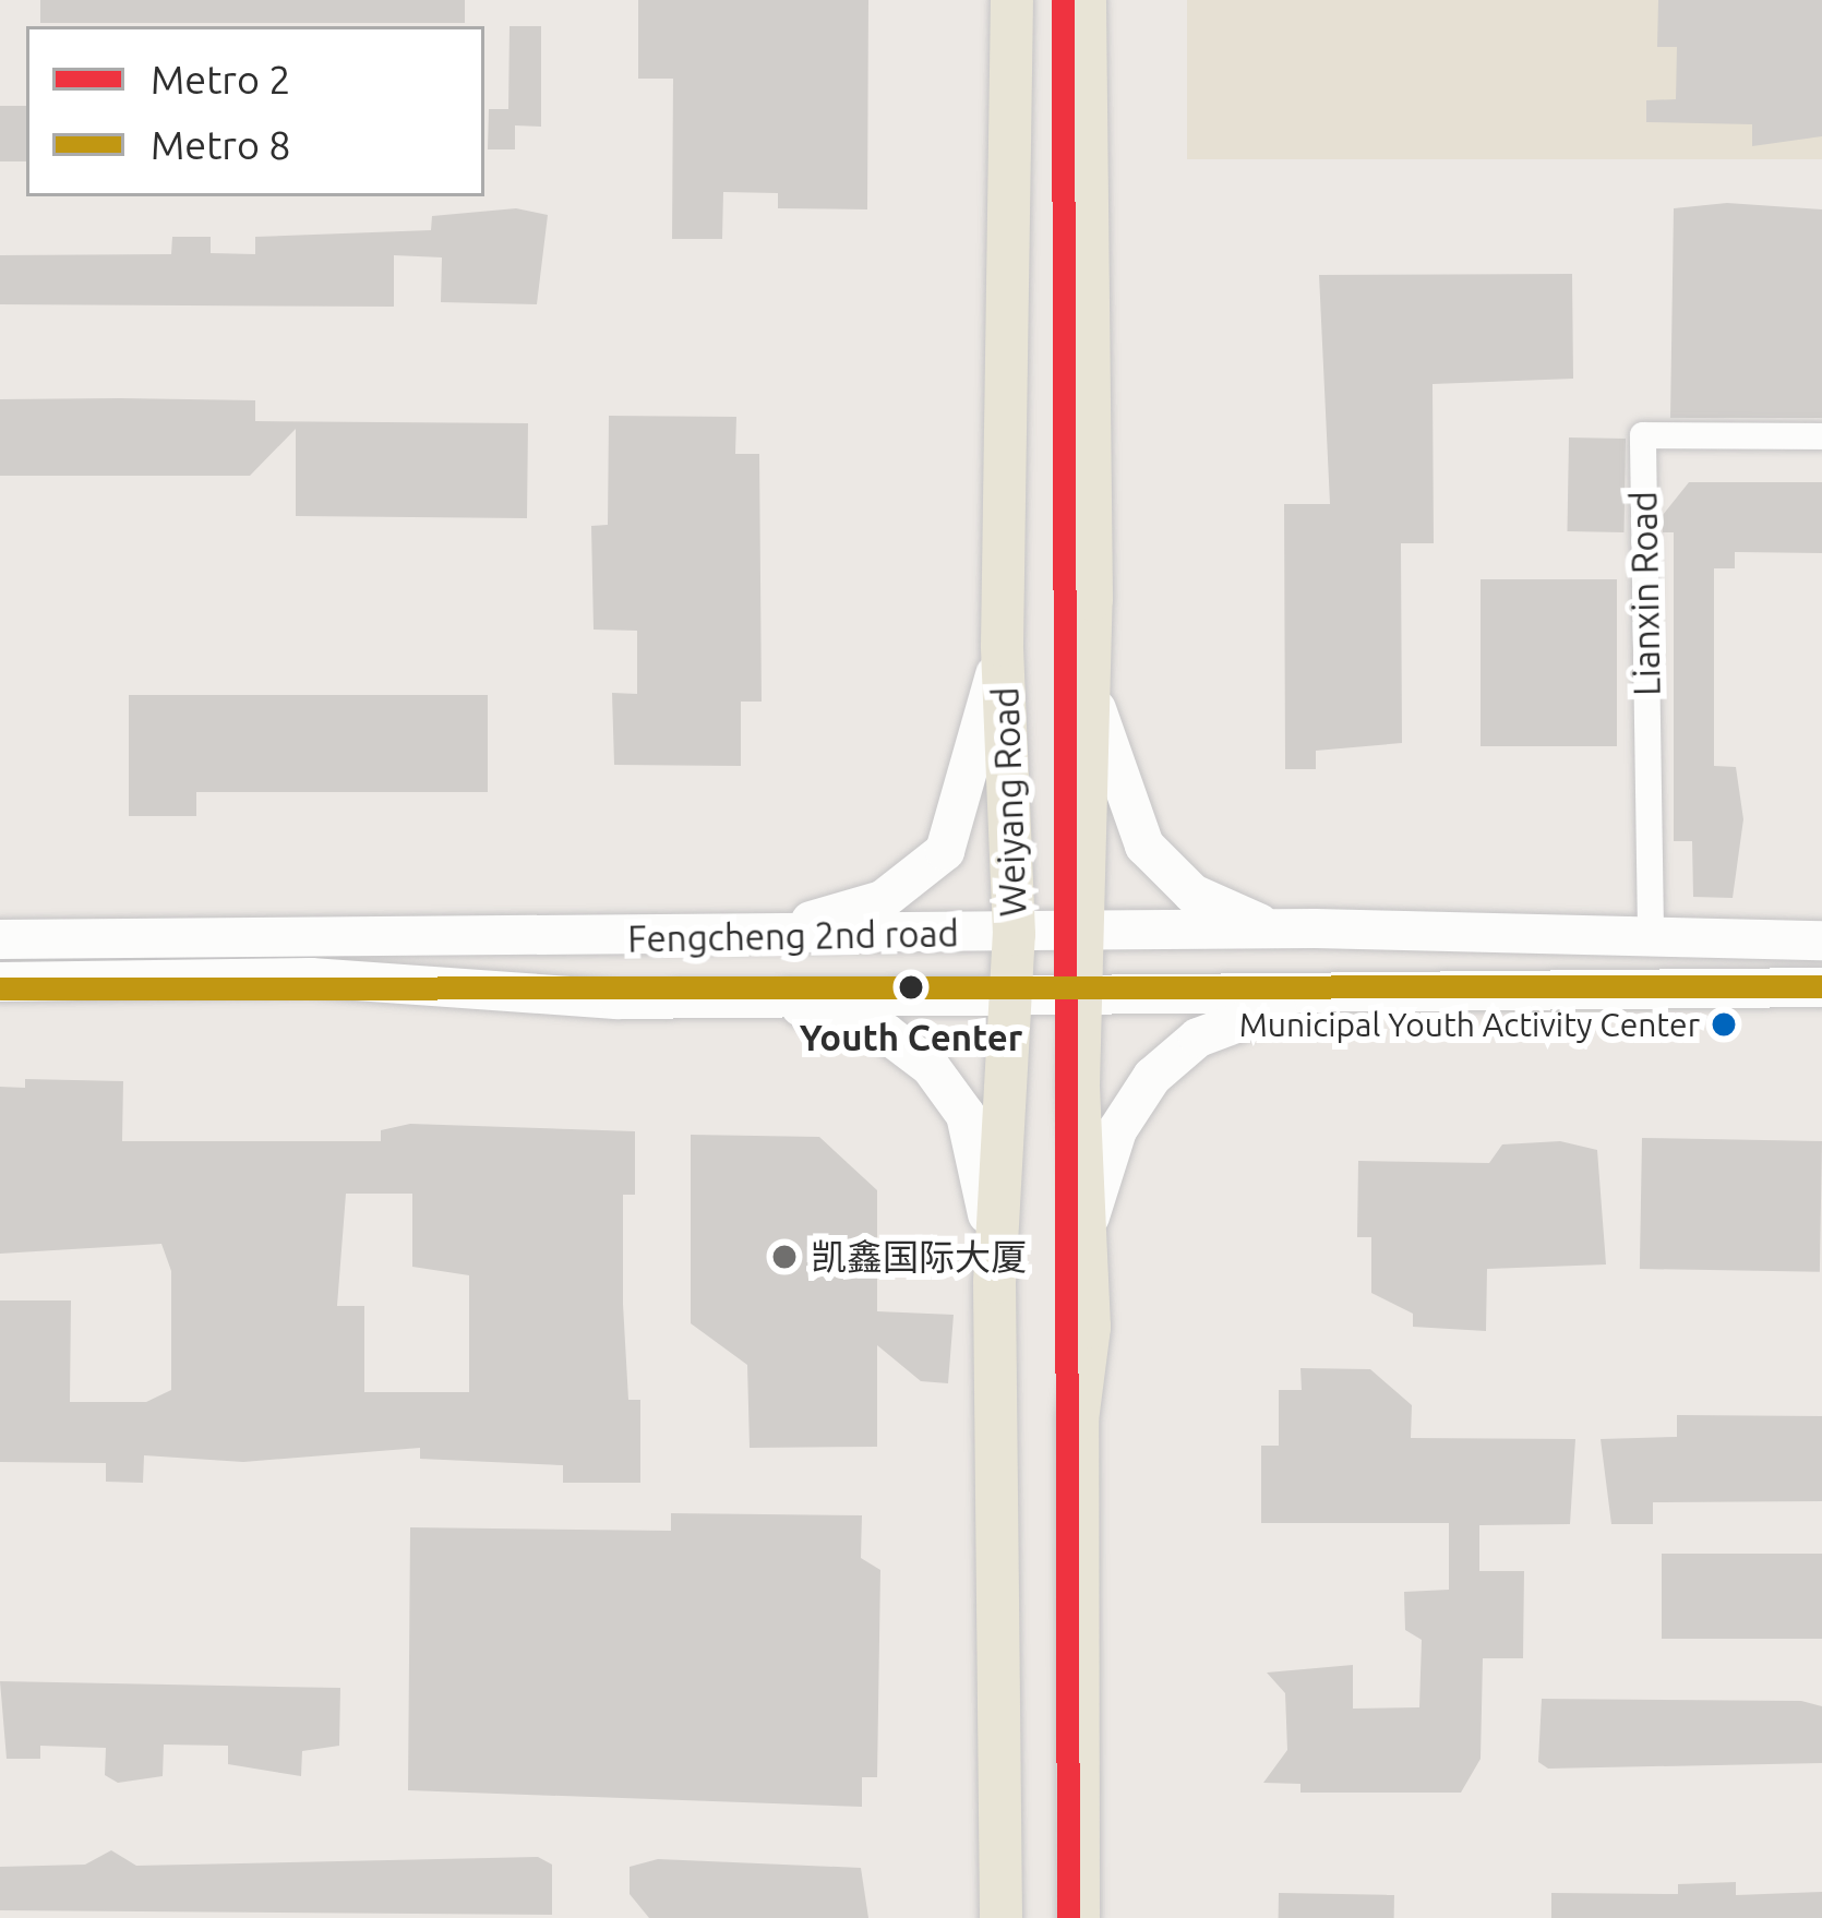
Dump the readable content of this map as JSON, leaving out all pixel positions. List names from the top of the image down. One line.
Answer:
{"streets":{"main road":["Weiyang Road","Fengcheng 2nd road"],"street":["Lianxin Road"]},"crossings":[["Lianxin Road","Fengcheng 2nd road"],["Weiyang Road","Fengcheng 2nd road"]],"places":["Youth Center","Municipal Youth Activity Center","凯鑫国际大厦"],"lines":["metro line 2","metro line 8"],"legend":["Metro 2","Metro 8"]}
